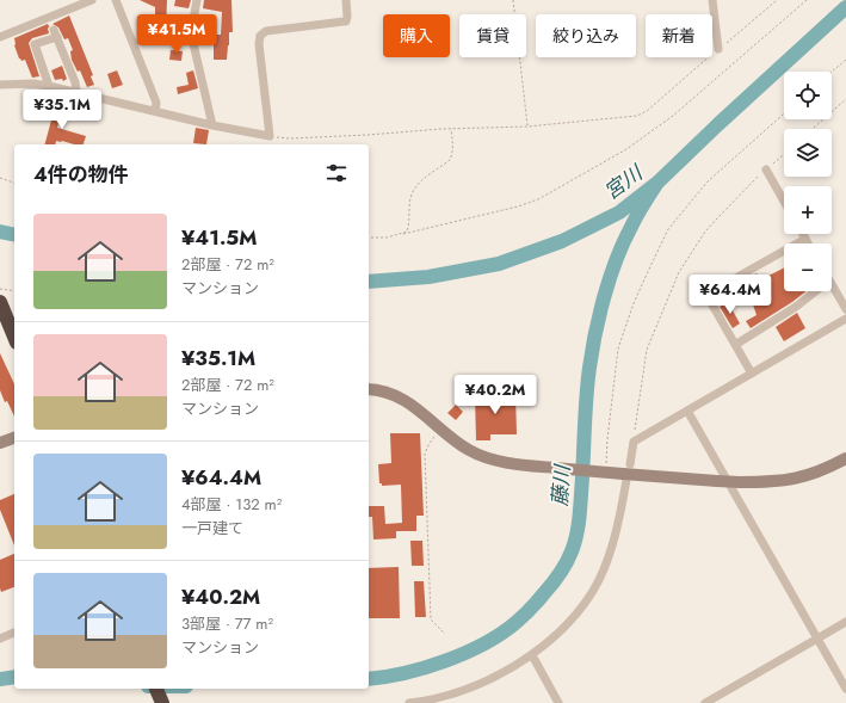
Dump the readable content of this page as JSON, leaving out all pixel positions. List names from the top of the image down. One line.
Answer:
{"water":["宮川","藤川"],"page":{"price":["¥41.5M","¥35.1M","¥64.4M","¥40.2M"],"chip":["購入","賃貸","絞り込み","新着"],"map_buttons":["+","−"],"heading":"4件の物件","list":[{"name":"¥41.5M","note":"2部屋 · 72 m² · マンション"},{"name":"¥35.1M","note":"2部屋 · 72 m² · マンション"},{"name":"¥64.4M","note":"4部屋 · 132 m² · 一戸建て"},{"name":"¥40.2M","note":"3部屋 · 77 m² · マンション"}]}}
